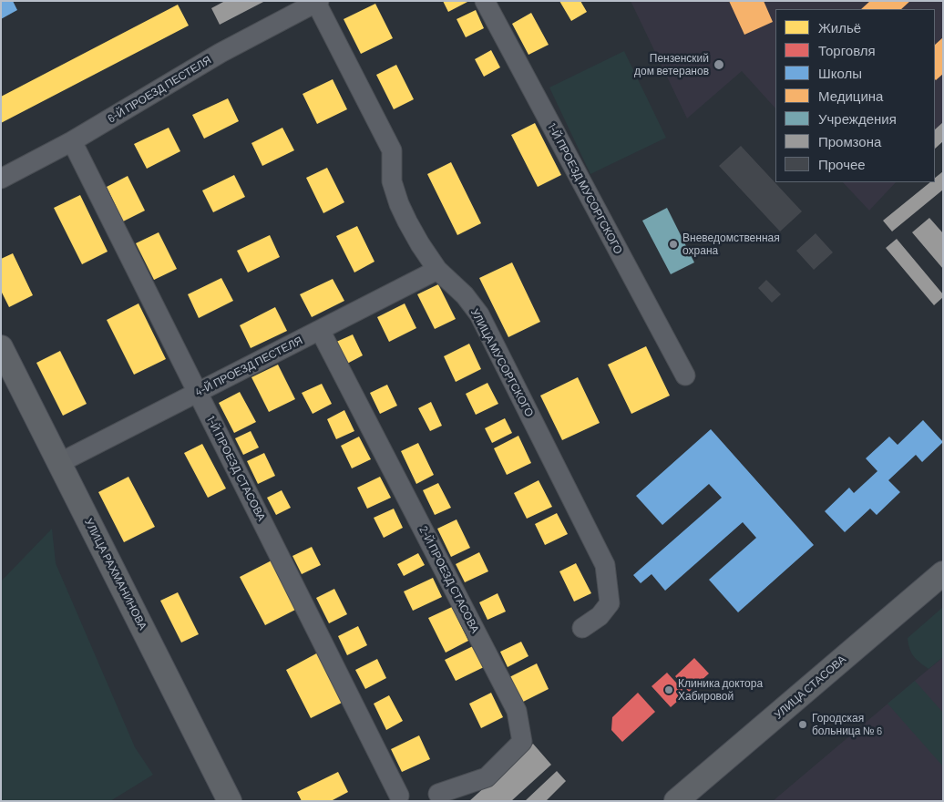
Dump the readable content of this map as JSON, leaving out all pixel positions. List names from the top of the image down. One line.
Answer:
{"streets":{"main road":["УЛИЦА РАХМАНИНОВА","УЛИЦА СТАСОВА"],"street":["6-Й ПРОЕЗД ПЕСТЕЛЯ","1-Й ПРОЕЗД МУСОРГСКОГО","УЛИЦА МУСОРГСКОГО","4-Й ПРОЕЗД ПЕСТЕЛЯ","1-Й ПРОЕЗД СТАСОВА","2-Й ПРОЕЗД СТАСОВА"]},"crossings":[["6-Й ПРОЕЗД ПЕСТЕЛЯ","УЛИЦА МУСОРГСКОГО"],["6-Й ПРОЕЗД ПЕСТЕЛЯ","1-Й ПРОЕЗД СТАСОВА"],["УЛИЦА МУСОРГСКОГО","4-Й ПРОЕЗД ПЕСТЕЛЯ"],["4-Й ПРОЕЗД ПЕСТЕЛЯ","1-Й ПРОЕЗД СТАСОВА"],["4-Й ПРОЕЗД ПЕСТЕЛЯ","УЛИЦА РАХМАНИНОВА"],["4-Й ПРОЕЗД ПЕСТЕЛЯ","2-Й ПРОЕЗД СТАСОВА"]],"places":["Пензенский дом ветеранов","Вневедомственная охрана","Клиника доктора Хабировой","Городская больница № 6"],"legend":["Жильё","Торговля","Школы","Медицина","Учреждения","Промзона","Прочее"]}
